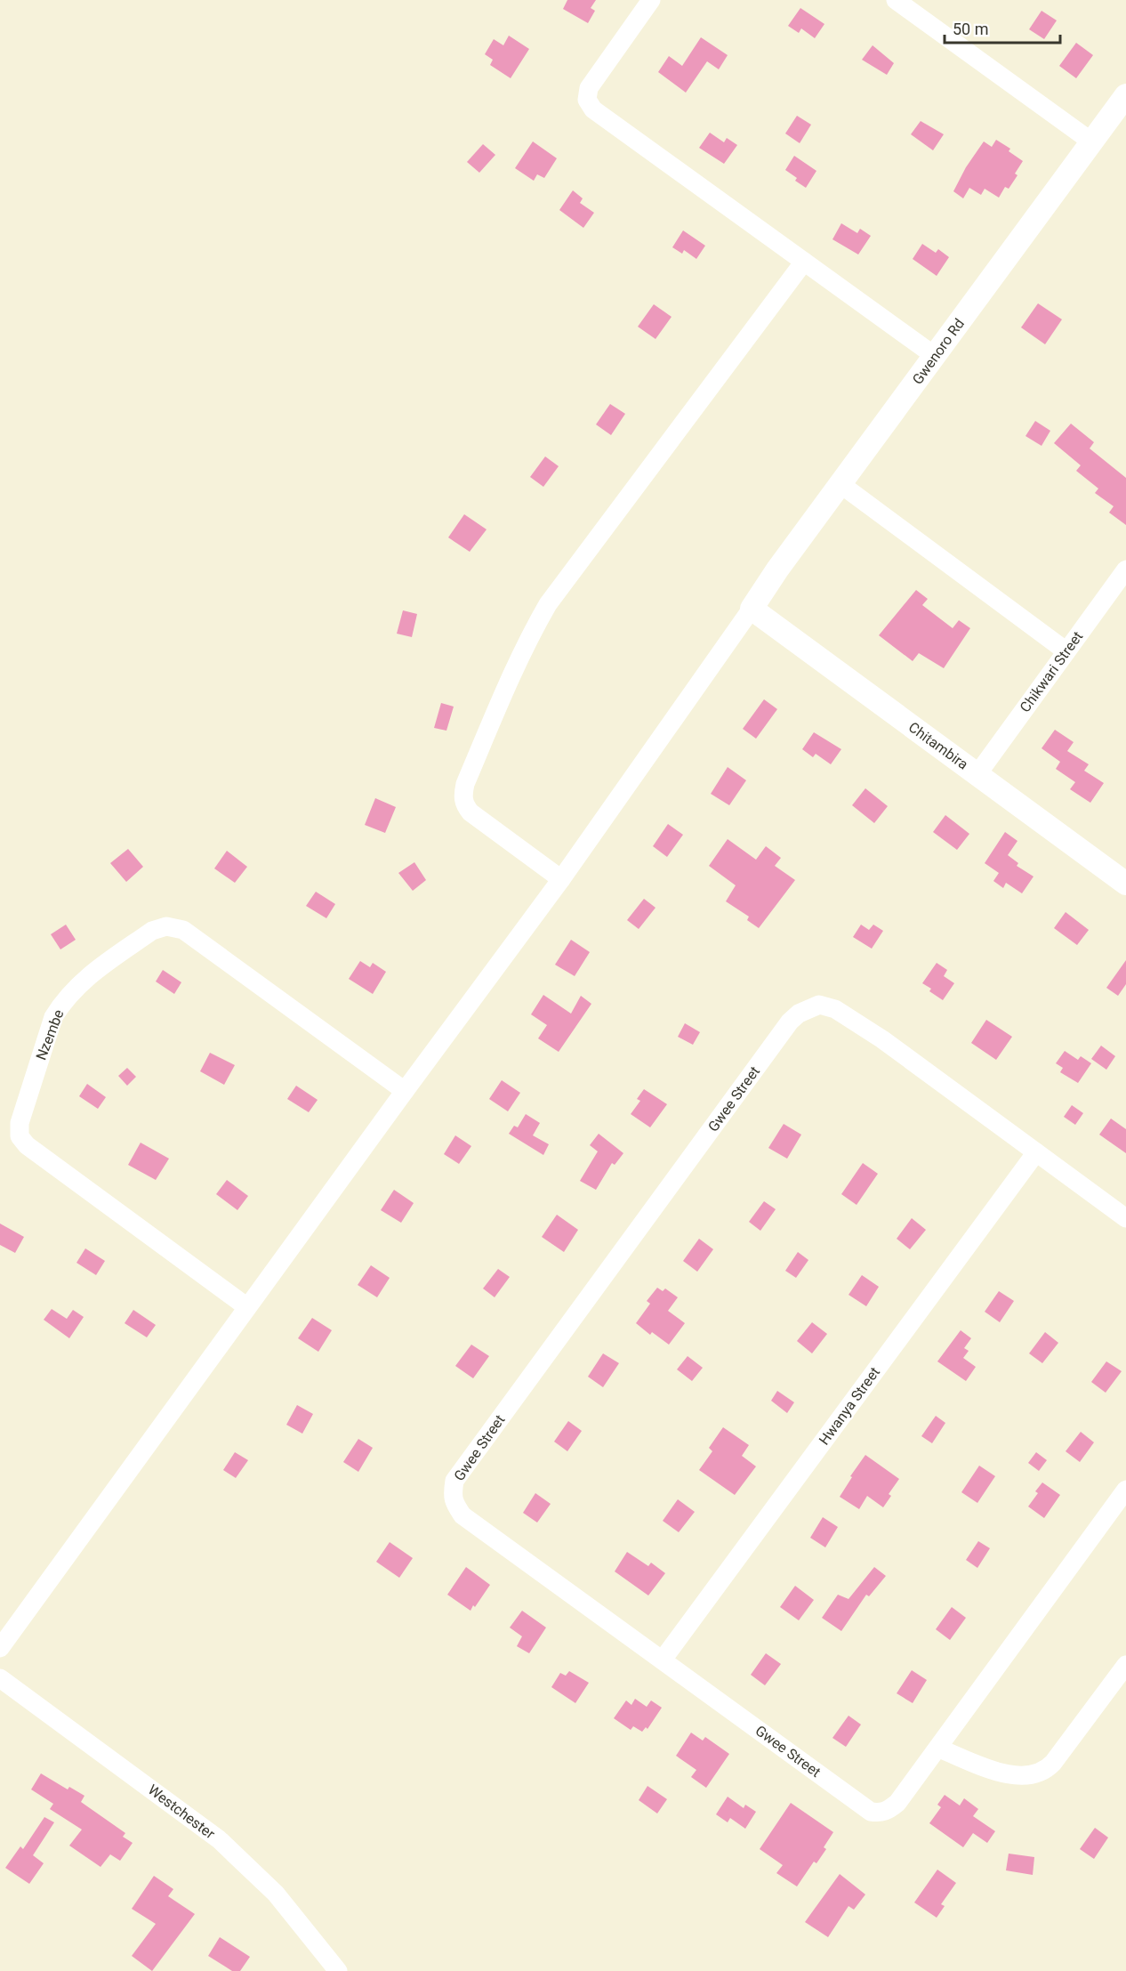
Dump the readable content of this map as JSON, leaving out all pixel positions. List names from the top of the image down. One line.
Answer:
{"streets":{"street":["Gwenoro Rd","Chikwari Street","Chitambira","Nzembe","Gwee Street","Hwanya Street","Westchester"]},"crossings":[["Gwenoro Rd","Chitambira"],["Chikwari Street","Chitambira"],["Gwee Street","Hwanya Street"]],"scale_bar":"50 m"}
